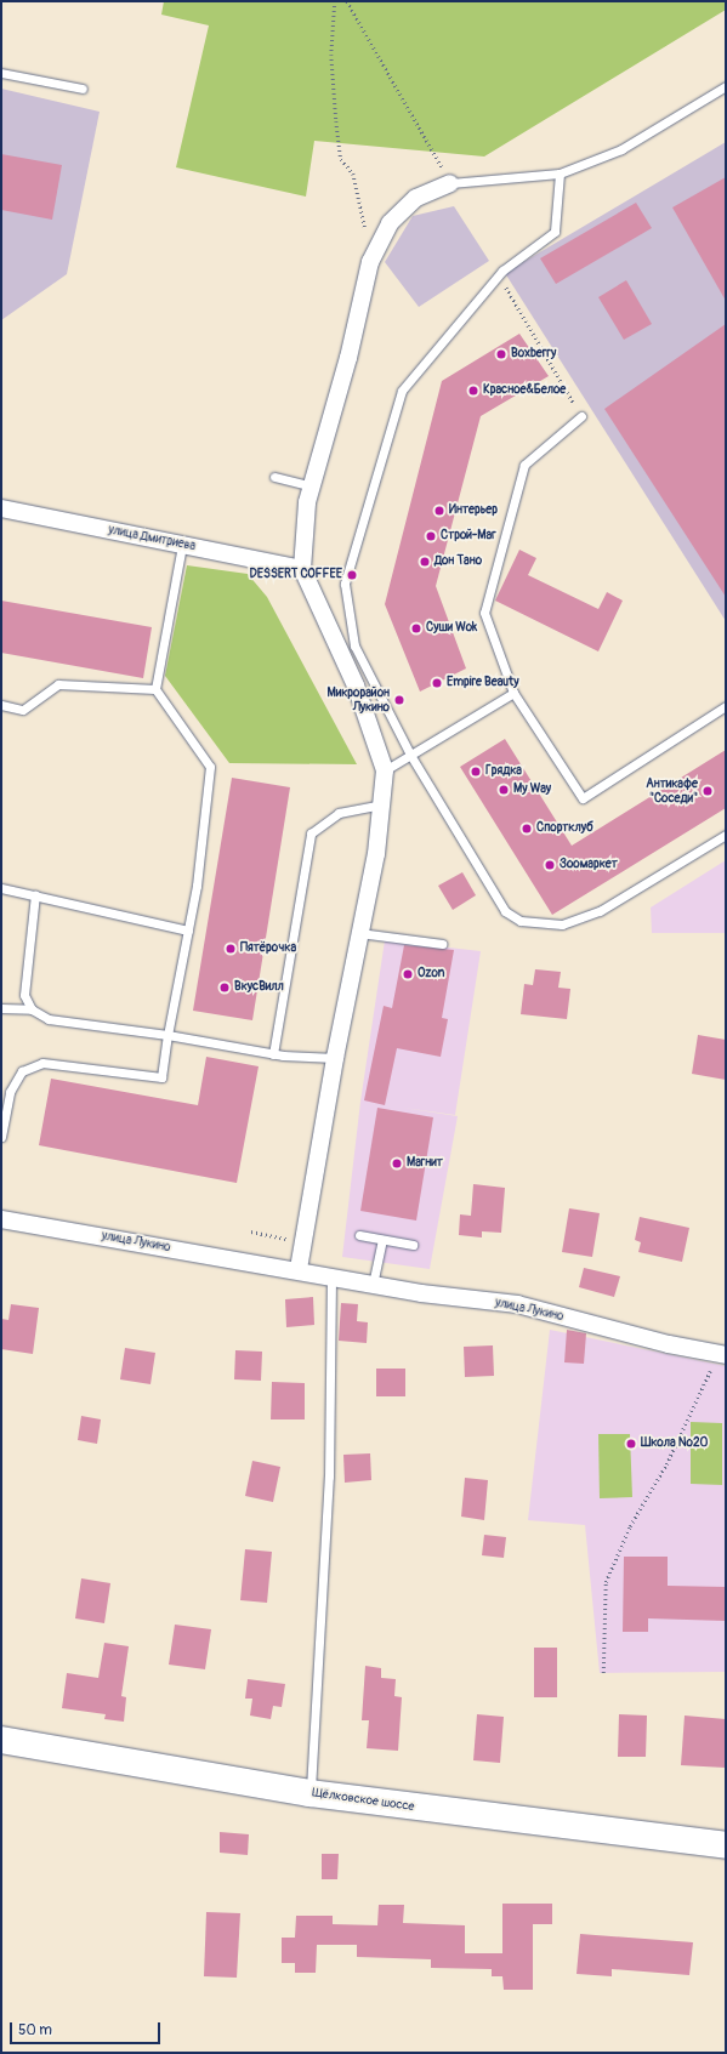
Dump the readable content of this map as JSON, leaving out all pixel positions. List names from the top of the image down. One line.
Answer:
{"streets":{"main road":["Щёлковское шоссе"],"street":["улица Дмитриева","улица Лукино"]},"places":["Boxberry","Красное&Белое","Интерьер","Строй-Маг","Дон Тано","DESSERT COFFEE","Суши Wok","Empire Beauty","Микрорайон Лукино","Грядка","My Way","Антикафе \"Соседи\"","Спортклуб","Зоомаркет","Пятёрочка","Ozon","ВкусВилл","Магнит","Школа №20"],"scale_bar":"50 m"}
